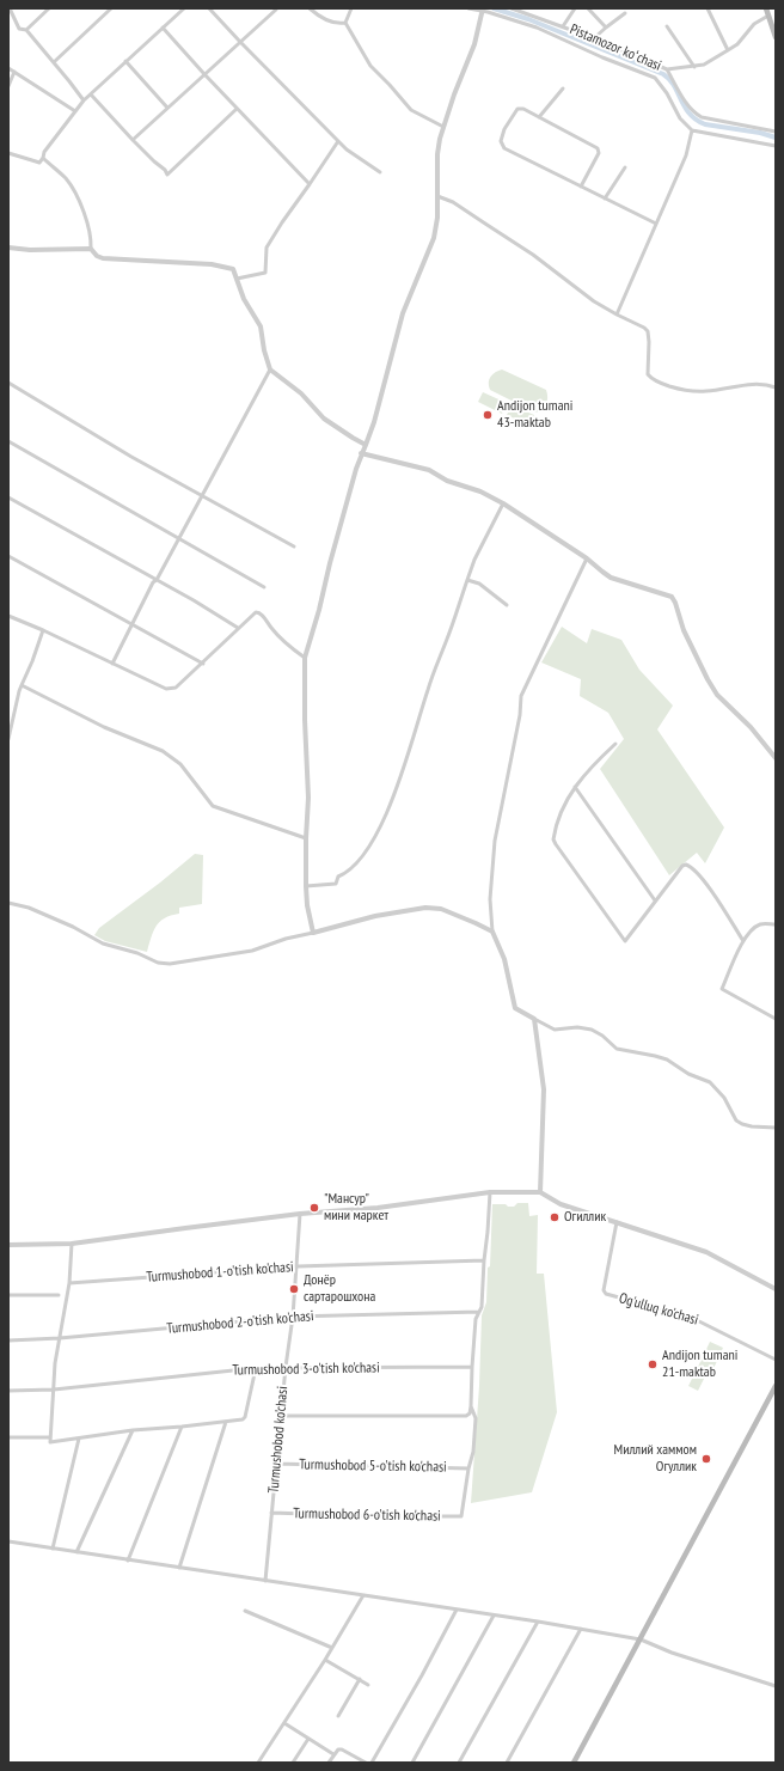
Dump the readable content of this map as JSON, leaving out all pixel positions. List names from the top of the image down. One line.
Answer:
{"streets":{"street":["Pistamozor koʻchasi","Turmushobod 1-o'tish ko'chasi","Og'ulluq ko'chasi","Turmushobod 2-o'tish ko'chasi","Turmushobod 3-o'tish ko'chasi","Turmushobod ko'chasi","Turmushobod 5-o'tish ko'chasi","Turmushobod 6-o'tish ko'chasi"]},"crossings":[["Turmushobod 1-o'tish ko'chasi","Turmushobod ko'chasi"],["Turmushobod 2-o'tish ko'chasi","Turmushobod ko'chasi"],["Turmushobod 3-o'tish ko'chasi","Turmushobod ko'chasi"],["Turmushobod ko'chasi","Turmushobod 5-o'tish ko'chasi"],["Turmushobod ko'chasi","Turmushobod 6-o'tish ko'chasi"],["Turmushobod 5-o'tish ko'chasi","Turmushobod 6-o'tish ko'chasi"]],"places":["Andijon tumani 43-maktab","\"Мансур\" мини маркет","Огиллик","Донёр сартарошхона","Andijon tumani 21-maktab","Миллий хаммом Огуллик"]}
